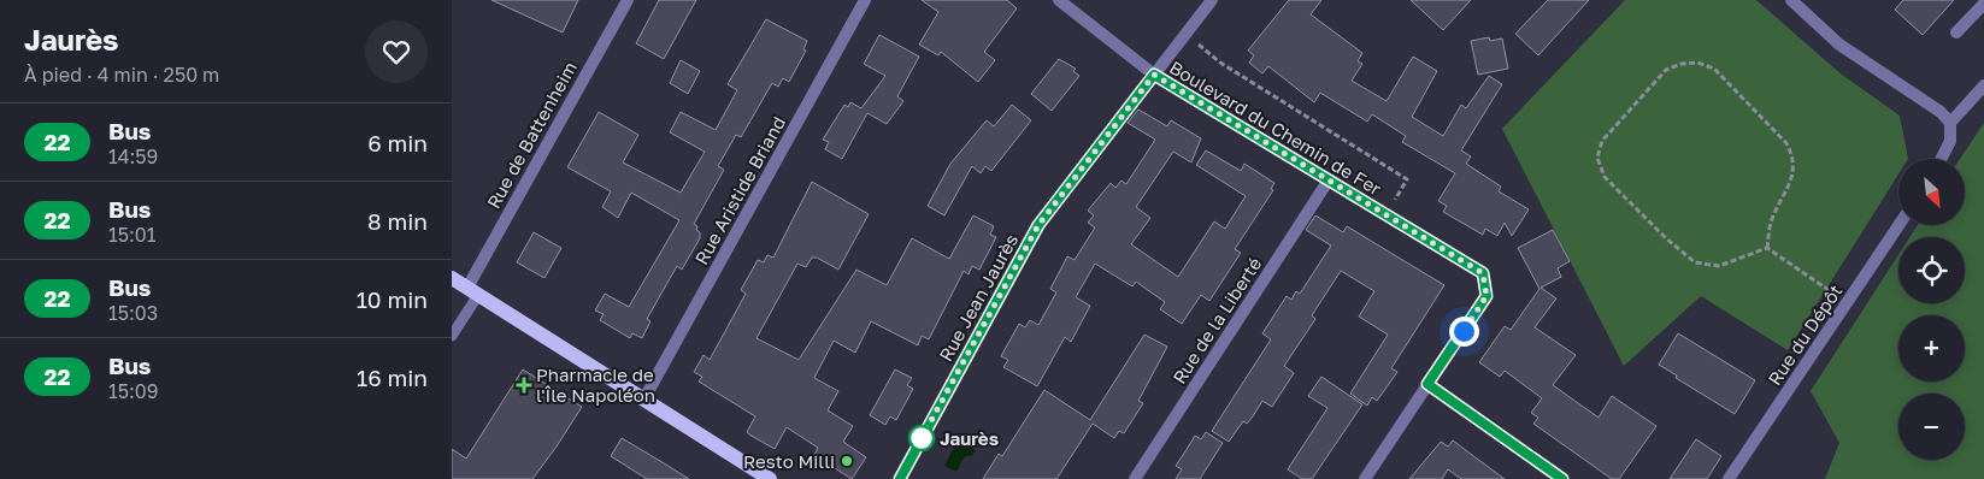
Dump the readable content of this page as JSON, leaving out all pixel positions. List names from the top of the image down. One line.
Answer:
{"streets":{"street":["Boulevard du Chemin de Fer","Rue de Battenheim","Rue Aristide Briand","Rue Jean Jaurès","Rue de la Liberté","Rue du Dépôt"]},"crossings":[["Boulevard du Chemin de Fer","Rue Jean Jaurès"],["Boulevard du Chemin de Fer","Rue de la Liberté"]],"places":{"health":["Pharmacie de l'Île Napoléon"],"other":["Jaurès","Resto Milli"]},"lines":["bus line 22"],"north":"bottom right","page":{"heading":["Jaurès","À pied · 4 min · 250 m"],"list":[{"mark":"22","name":"Bus","note":"14:59","value":"6 min"},{"mark":"22","name":"Bus","note":"15:01","value":"8 min"},{"mark":"22","name":"Bus","note":"15:03","value":"10 min"},{"mark":"22","name":"Bus","note":"15:09","value":"16 min"}],"map_buttons":["+","−"]}}
